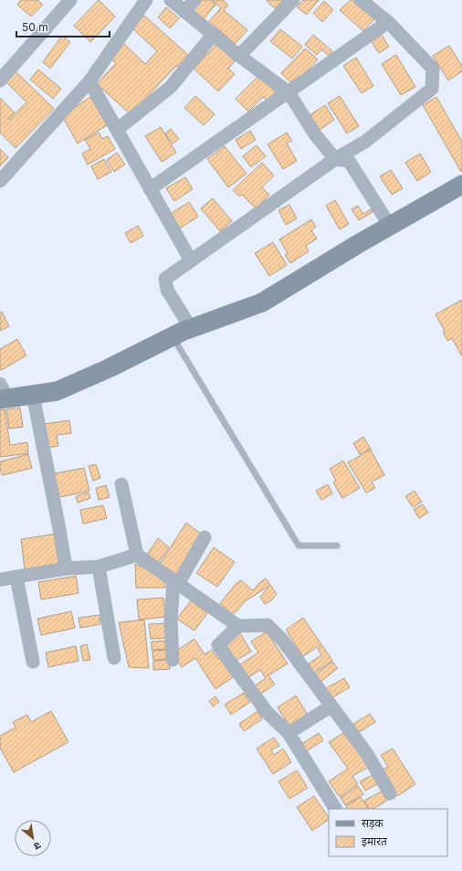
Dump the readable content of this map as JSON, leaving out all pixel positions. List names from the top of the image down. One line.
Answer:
{"legend":["सड़क","इमारत"],"scale_bar":"50 m","north":"bottom right"}
